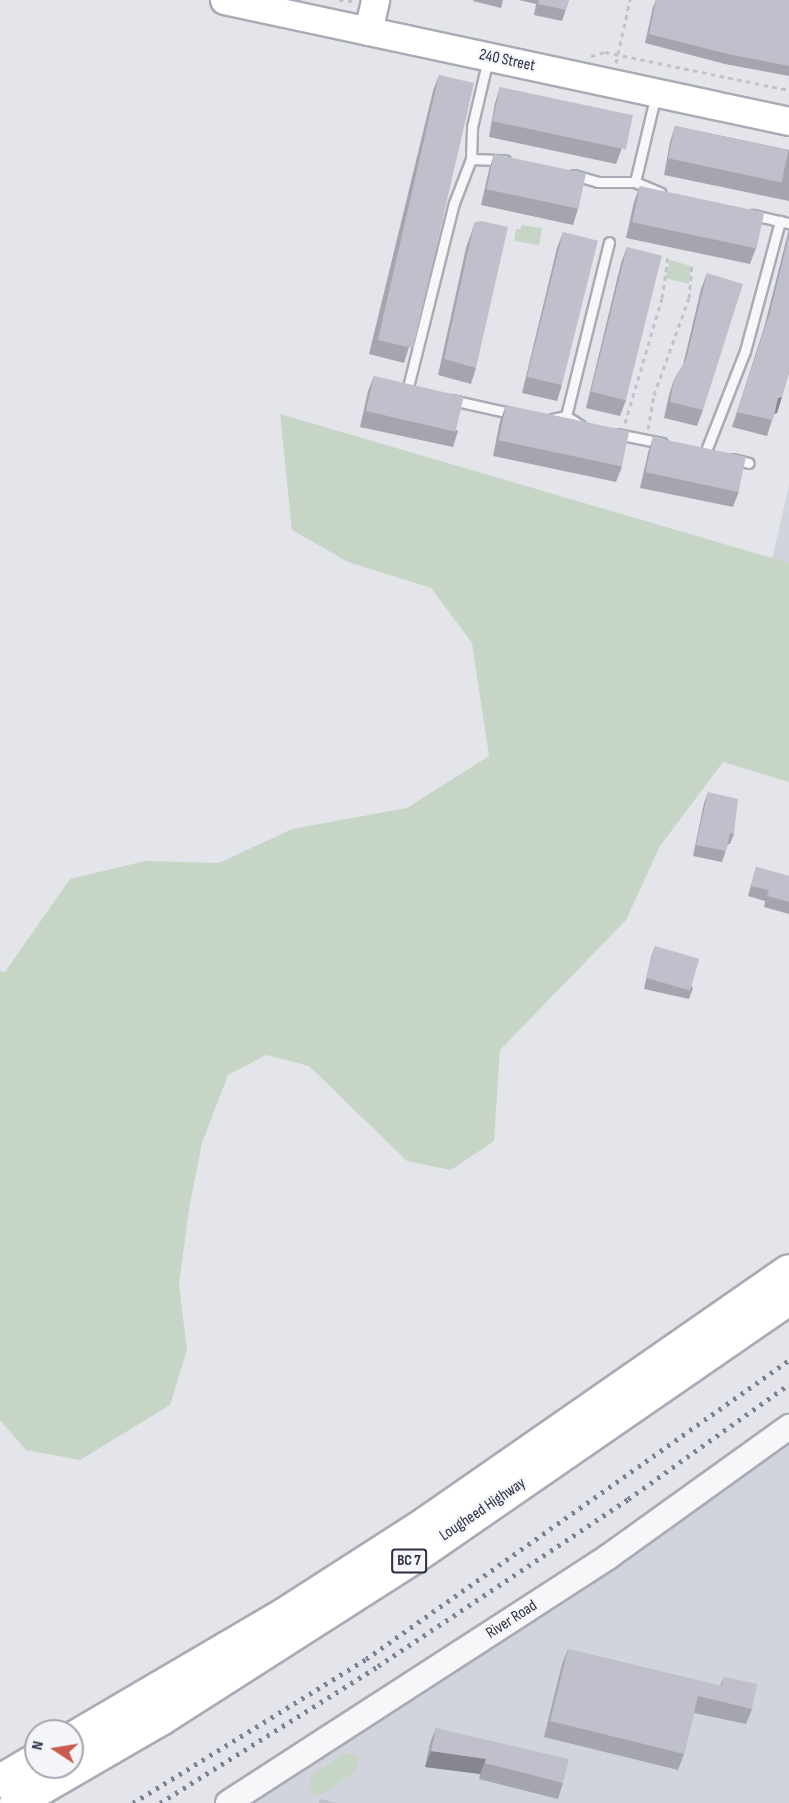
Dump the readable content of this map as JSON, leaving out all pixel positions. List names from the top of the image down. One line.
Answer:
{"streets":{"highway":["Lougheed Highway","BC 7"],"main road":["240 Street"],"street":["River Road"]},"north":"left"}
